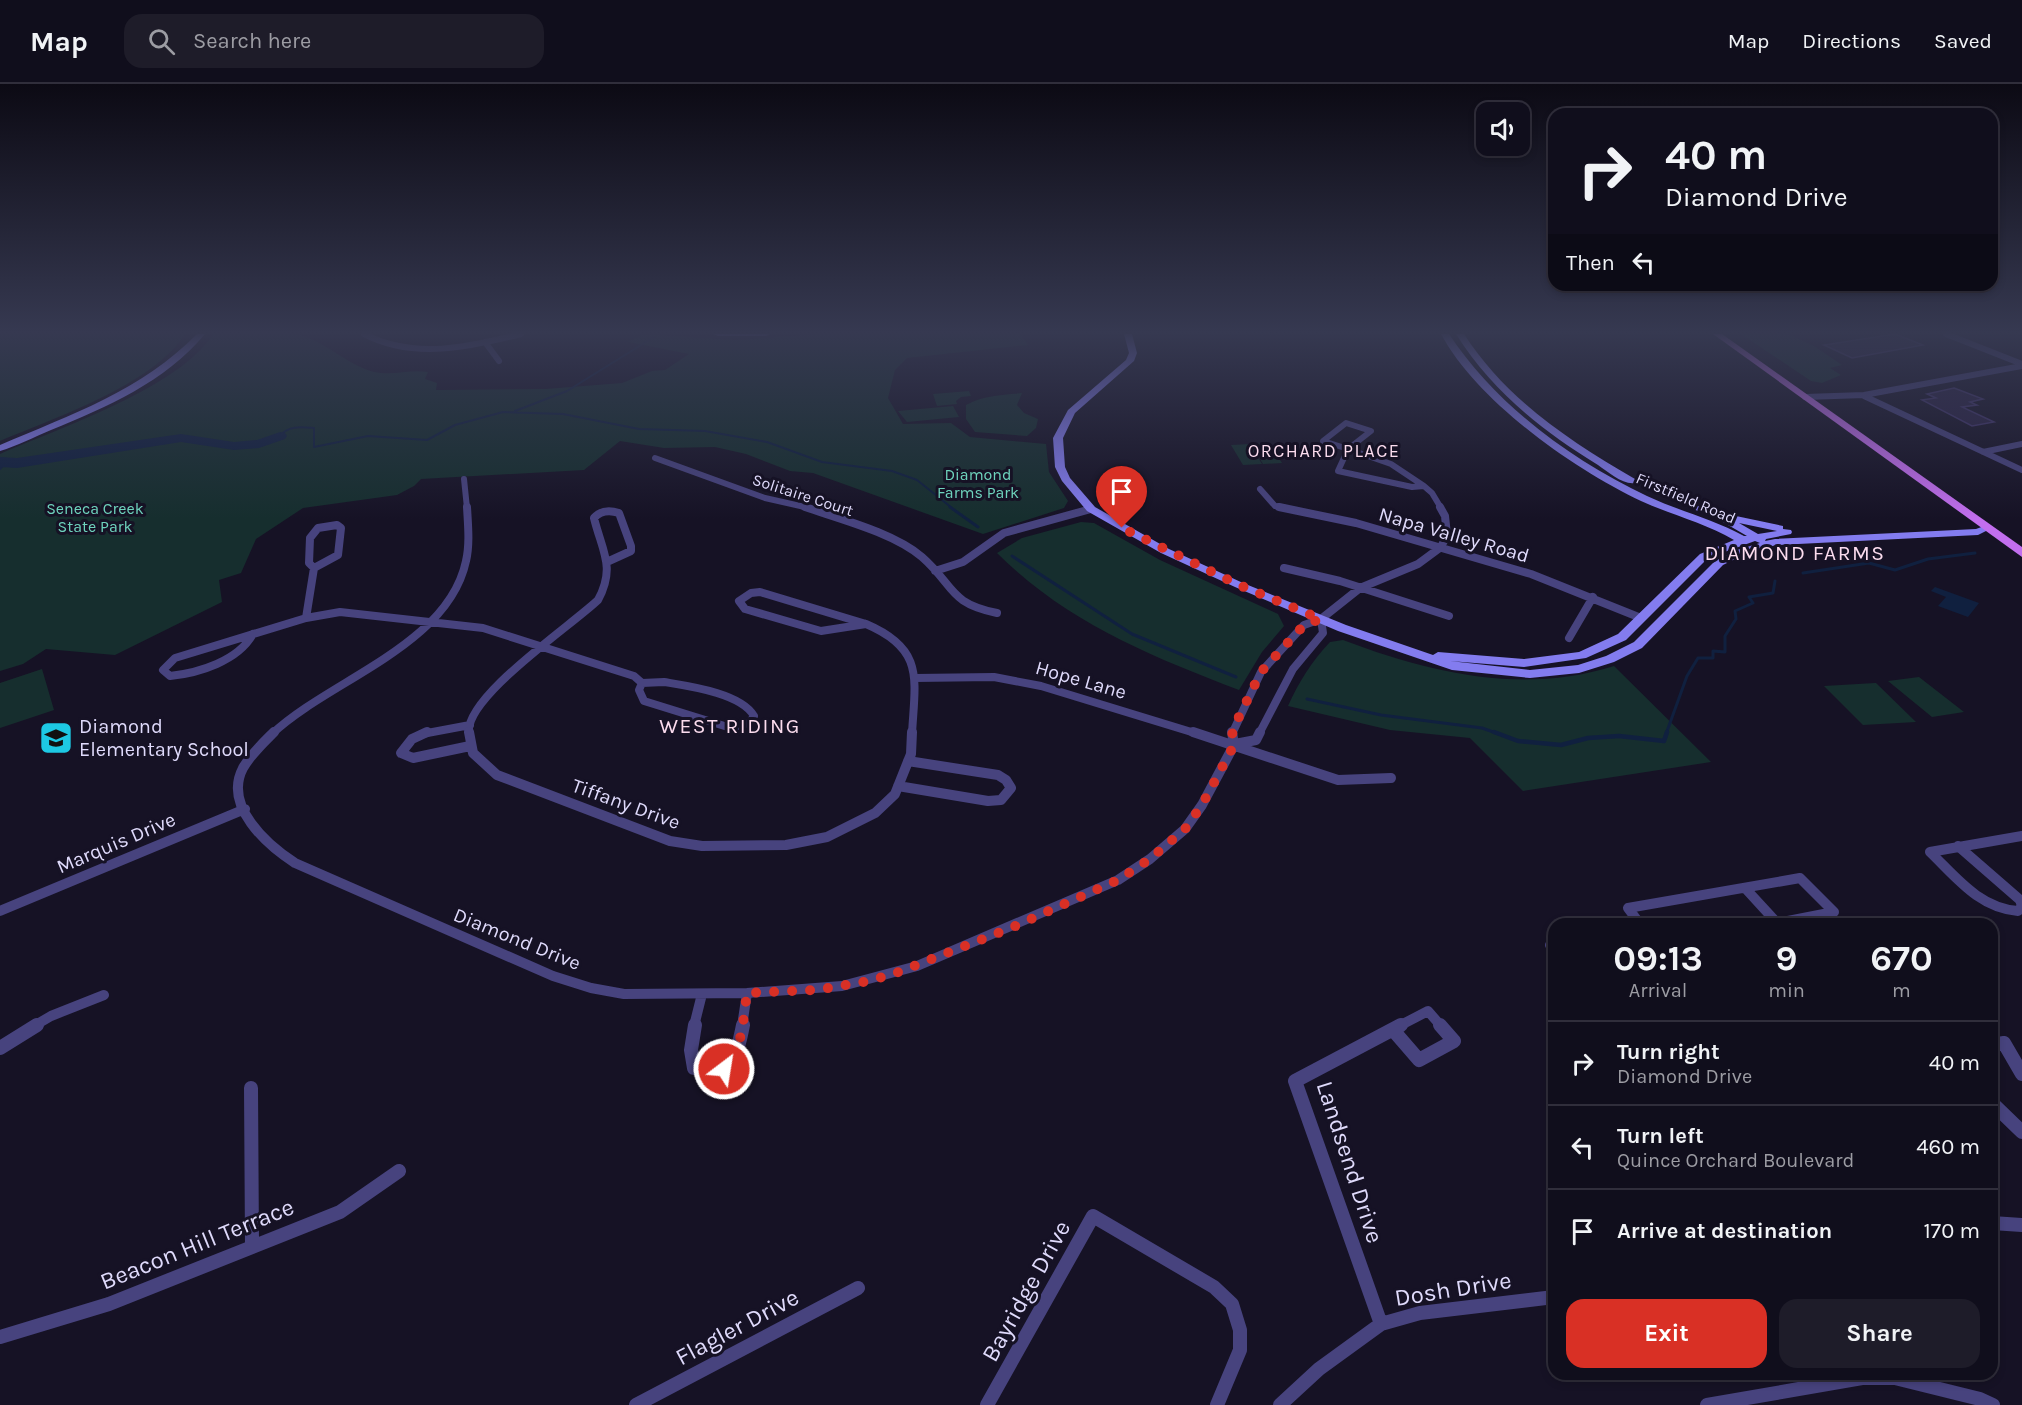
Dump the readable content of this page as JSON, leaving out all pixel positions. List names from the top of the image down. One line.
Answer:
{"streets":{"street":["Solitaire Court","Firstfield Road","Napa Valley Road","Hope Lane","Tiffany Drive","Marquis Drive","Diamond Drive","Landsend Drive","Beacon Hill Terrace","Dosh Drive","Bayridge Drive","Flagler Drive"]},"crossings":[["Napa Valley Road","Diamond Drive"],["Hope Lane","Tiffany Drive"],["Hope Lane","Diamond Drive"],["Marquis Drive","Diamond Drive"],["Landsend Drive","Dosh Drive"]],"districts":["ORCHARD PLACE","DIAMOND FARMS","WEST RIDING"],"parks":["Diamond Farms Park","Seneca Creek State Park"],"places":{"school or university":["Diamond Elementary School"]},"page":{"header":"Map","search":"Search here","nav":["Map","Directions","Saved"],"turn":["40 m","Diamond Drive"],"then":"Then","eta":["09:13","Arrival","9","min","670","m"],"list":[{"name":"Turn right","note":"Diamond Drive","value":"40 m"},{"name":"Turn left","note":"Quince Orchard Boulevard","value":"460 m"},{"name":"Arrive at destination","value":"170 m"}],"buttons":["Exit","Share"]}}
